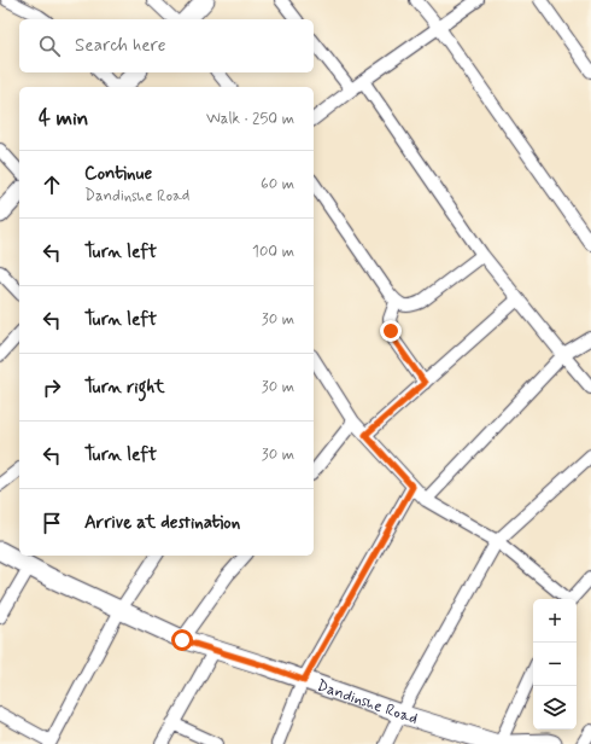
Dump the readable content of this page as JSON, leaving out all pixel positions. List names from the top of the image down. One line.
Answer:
{"streets":{"street":["Dandinshe Road"]},"page":{"search":"Search here","heading":["4 min","Walk · 250 m"],"list":[["Continue","Dandinshe Road","60 m"],["Turn left","100 m"],["Turn left","30 m"],["Turn right","30 m"],["Turn left","30 m"],"Arrive at destination"],"map_buttons":["+","−"]}}
